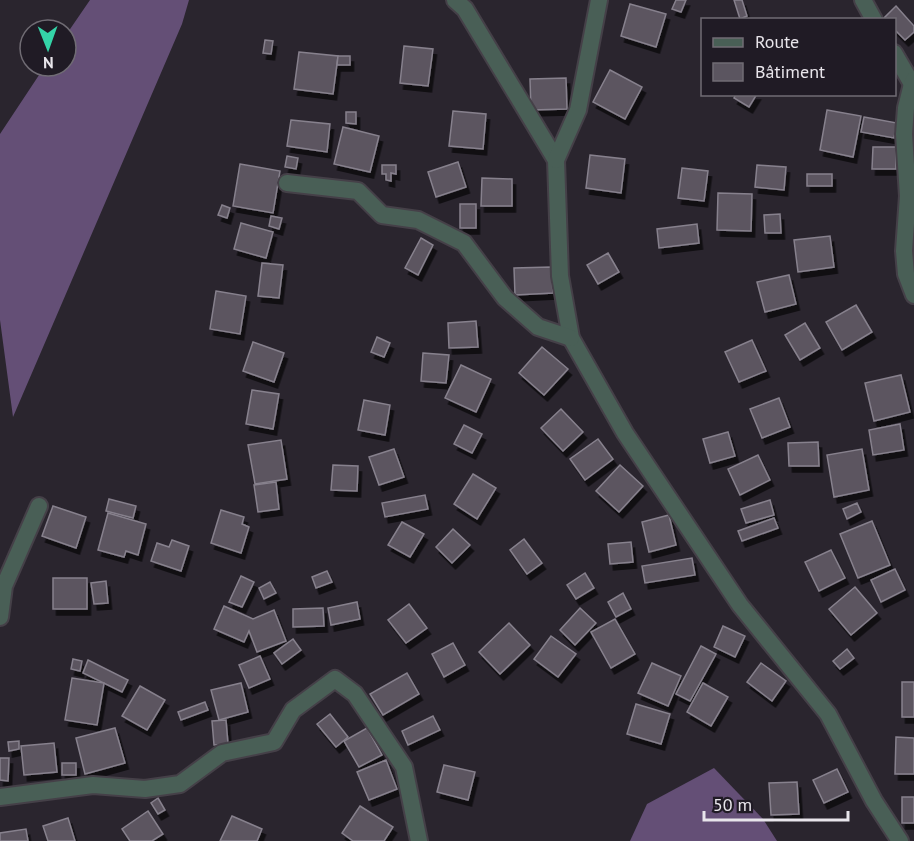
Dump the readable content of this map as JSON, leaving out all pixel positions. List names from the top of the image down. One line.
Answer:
{"legend":["Route","Bâtiment"],"scale_bar":"50 m","north":"bottom"}
